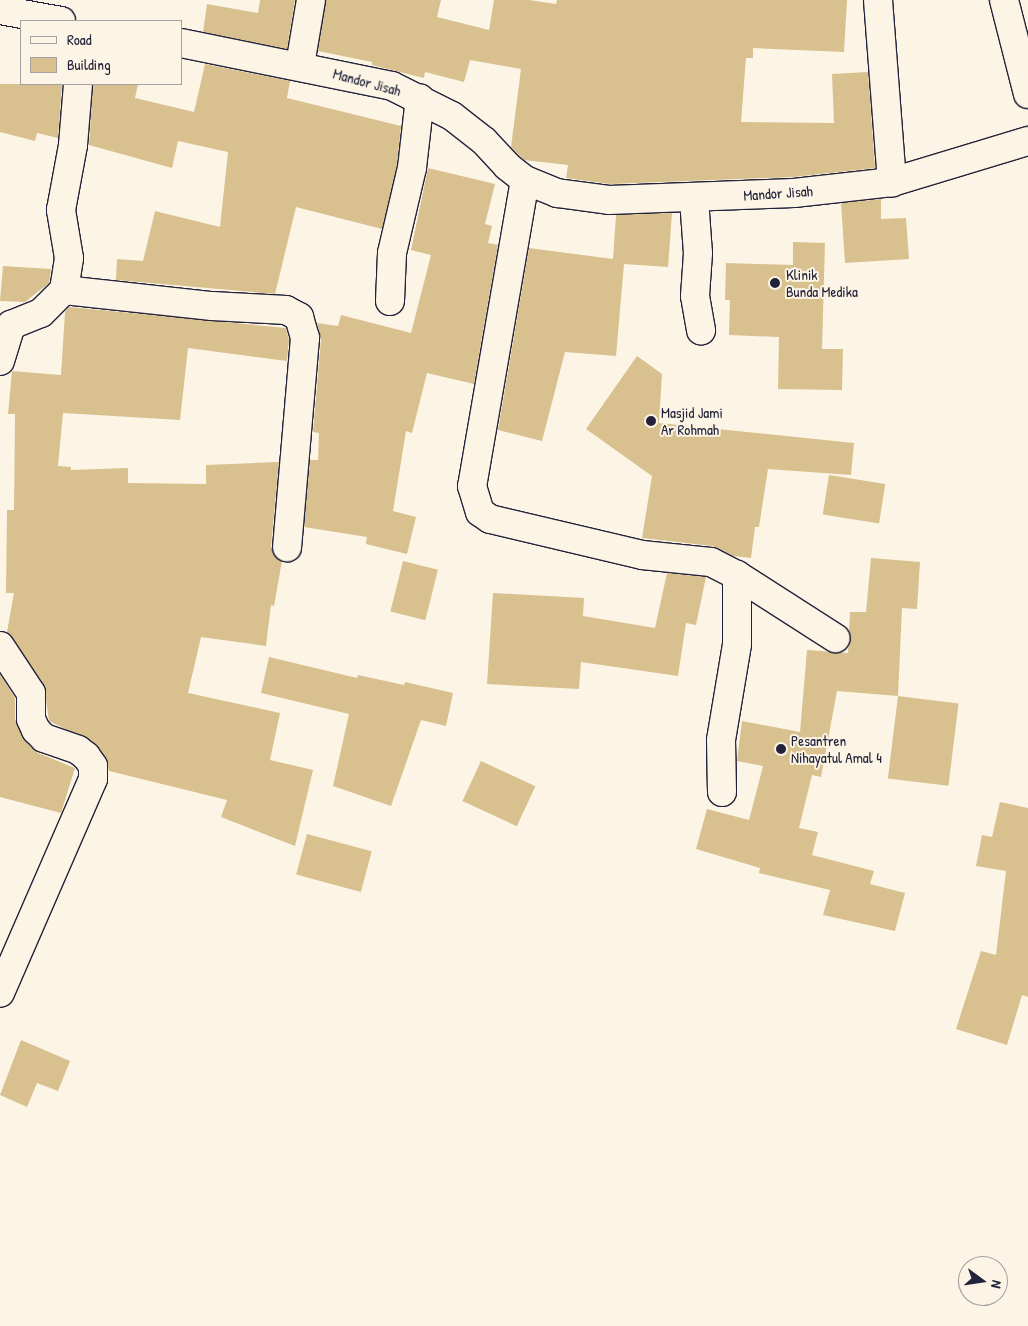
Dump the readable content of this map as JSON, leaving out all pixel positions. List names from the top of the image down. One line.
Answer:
{"streets":{"street":["Mandor Jisah"]},"places":["Klinik Bunda Medika","Masjid Jami Ar Rohmah","Pesantren Nihayatul Amal 4"],"legend":["Road","Building"],"north":"right"}
